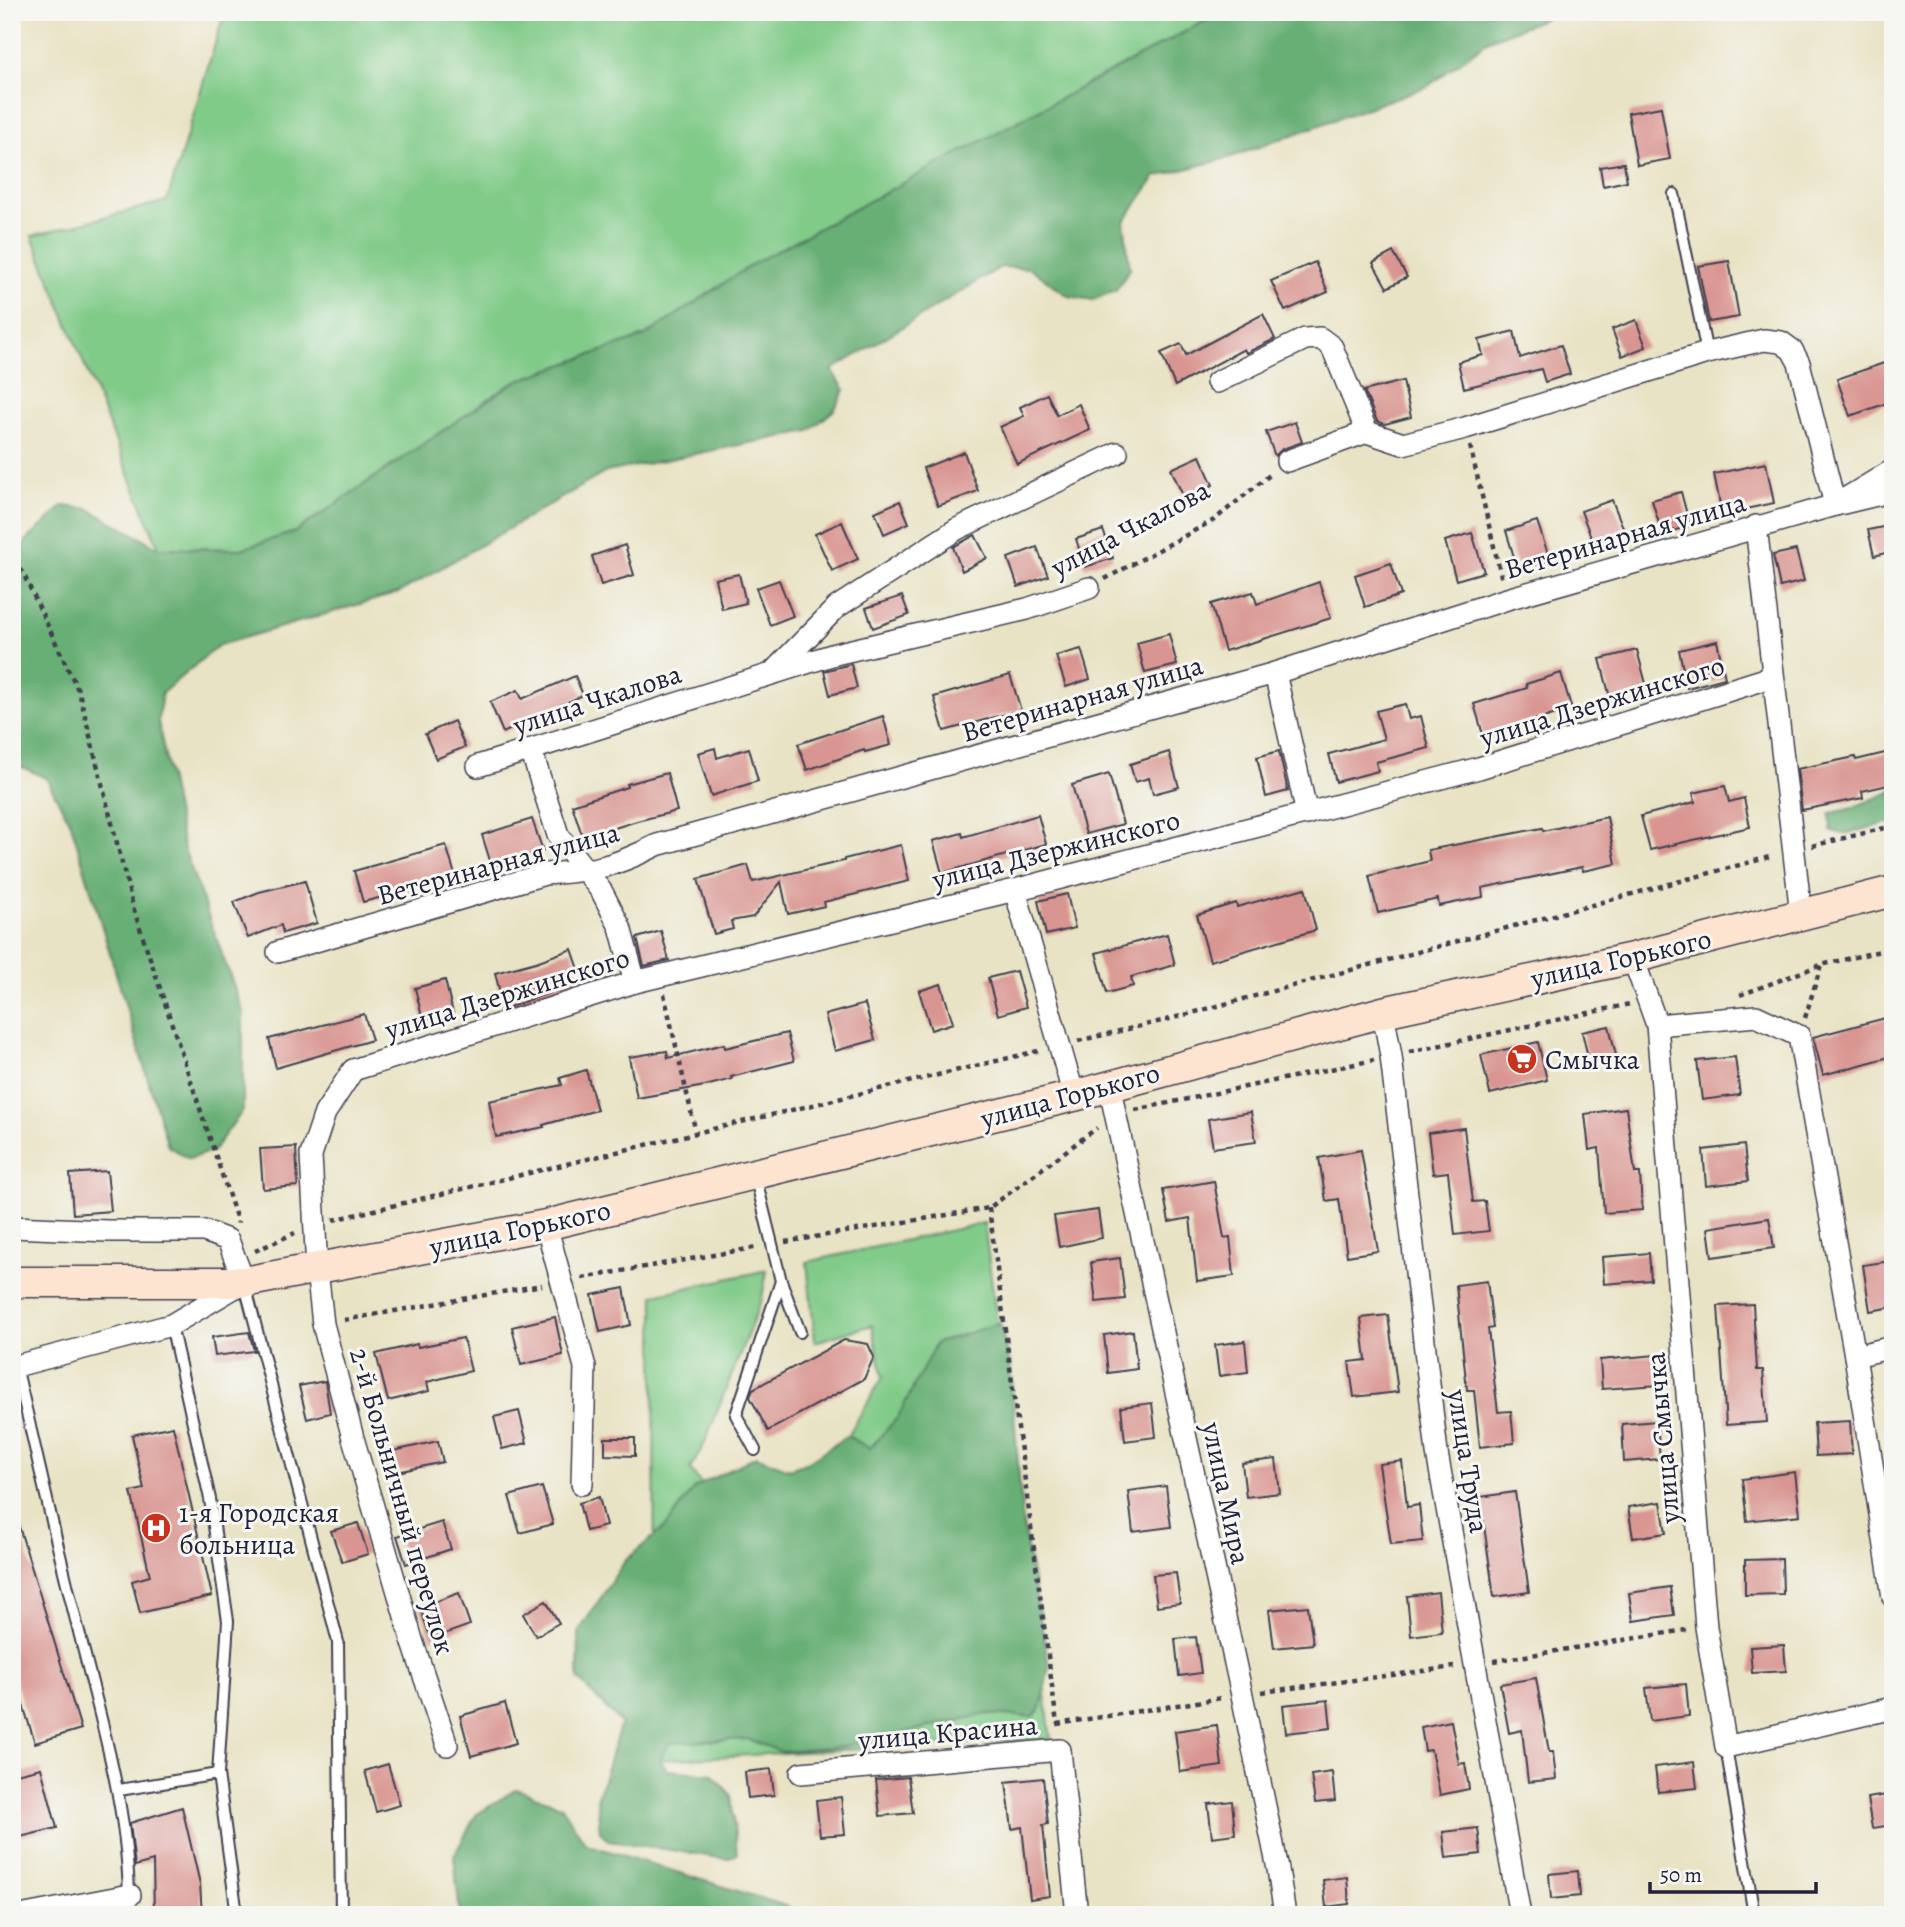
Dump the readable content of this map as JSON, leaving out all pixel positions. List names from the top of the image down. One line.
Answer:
{"streets":{"main road":["улица Горького"],"street":["улица Чкалова","Ветеринарная улица","улица Дзержинского","улица Смычка","улица Труда","улица Мира","2-й Больничный переулок","улица Красина"]},"crossings":[["улица Дзержинского","2-й Больничный переулок"],["улица Горького","улица Смычка"],["улица Горького","улица Труда"],["улица Горького","улица Мира"],["улица Горького","2-й Больничный переулок"]],"places":{"supermarket":["Смычка"],"hospital":["1-я Городская больница"]},"scale_bar":"50 m"}
